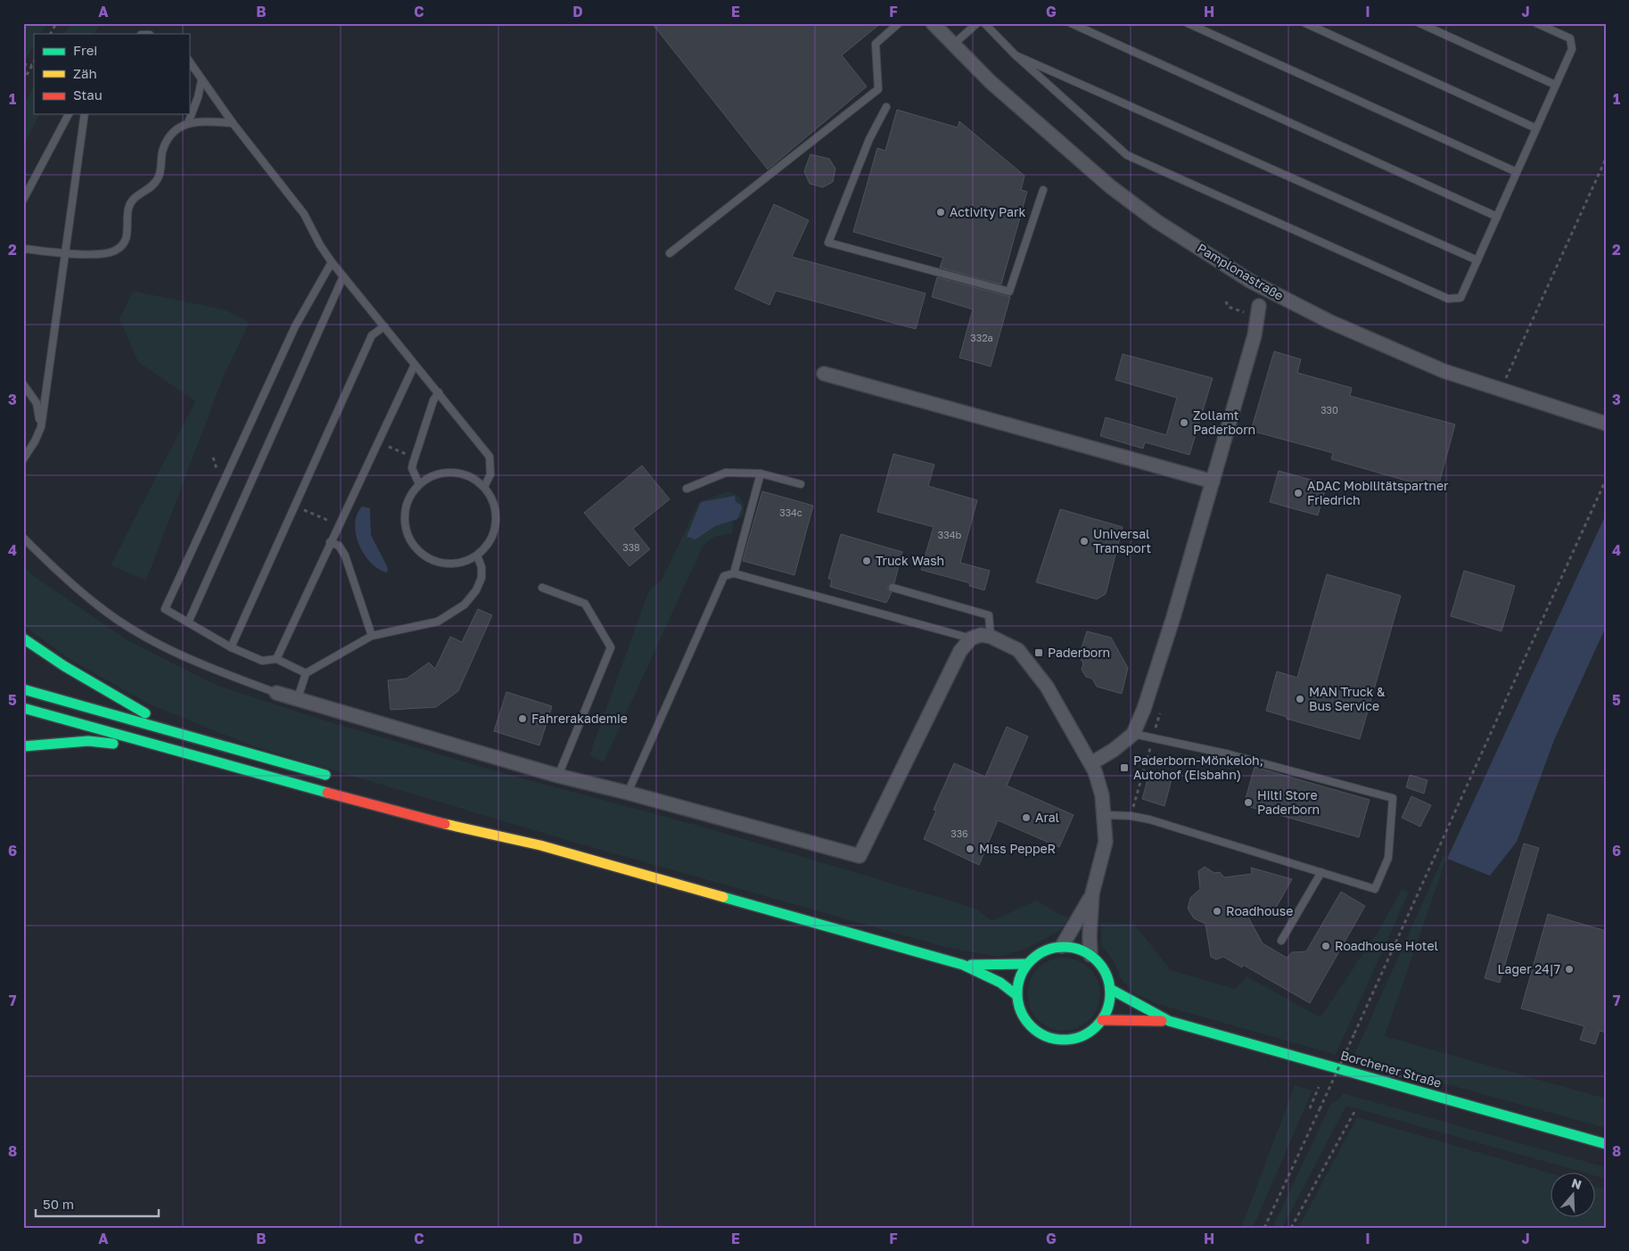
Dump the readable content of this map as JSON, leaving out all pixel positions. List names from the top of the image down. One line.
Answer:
{"streets":{"main road":["Borchener Straße"],"street":["Pamplonastraße"]},"places":{"other":["Activity Park","Zollamt Paderborn","ADAC Mobilitätspartner Friedrich","Universal Transport","Truck Wash","MAN Truck & Bus Service","Fahrerakademie","Hilti Store Paderborn","Aral","Miss PeppeR","Roadhouse","Roadhouse Hotel","Lager 24|7"],"transit":["Paderborn","Paderborn-Mönkeloh, Autohof (Eisbahn)"]},"house_numbers":["332a","330","334c","334b","338","336"],"legend":["Frei","Zäh","Stau"],"scale_bar":"50 m","north":"top","grid":{"columns":["A","B","C","D","E","F","G","H","I","J"],"rows":["1","2","3","4","5","6","7","8"]}}
